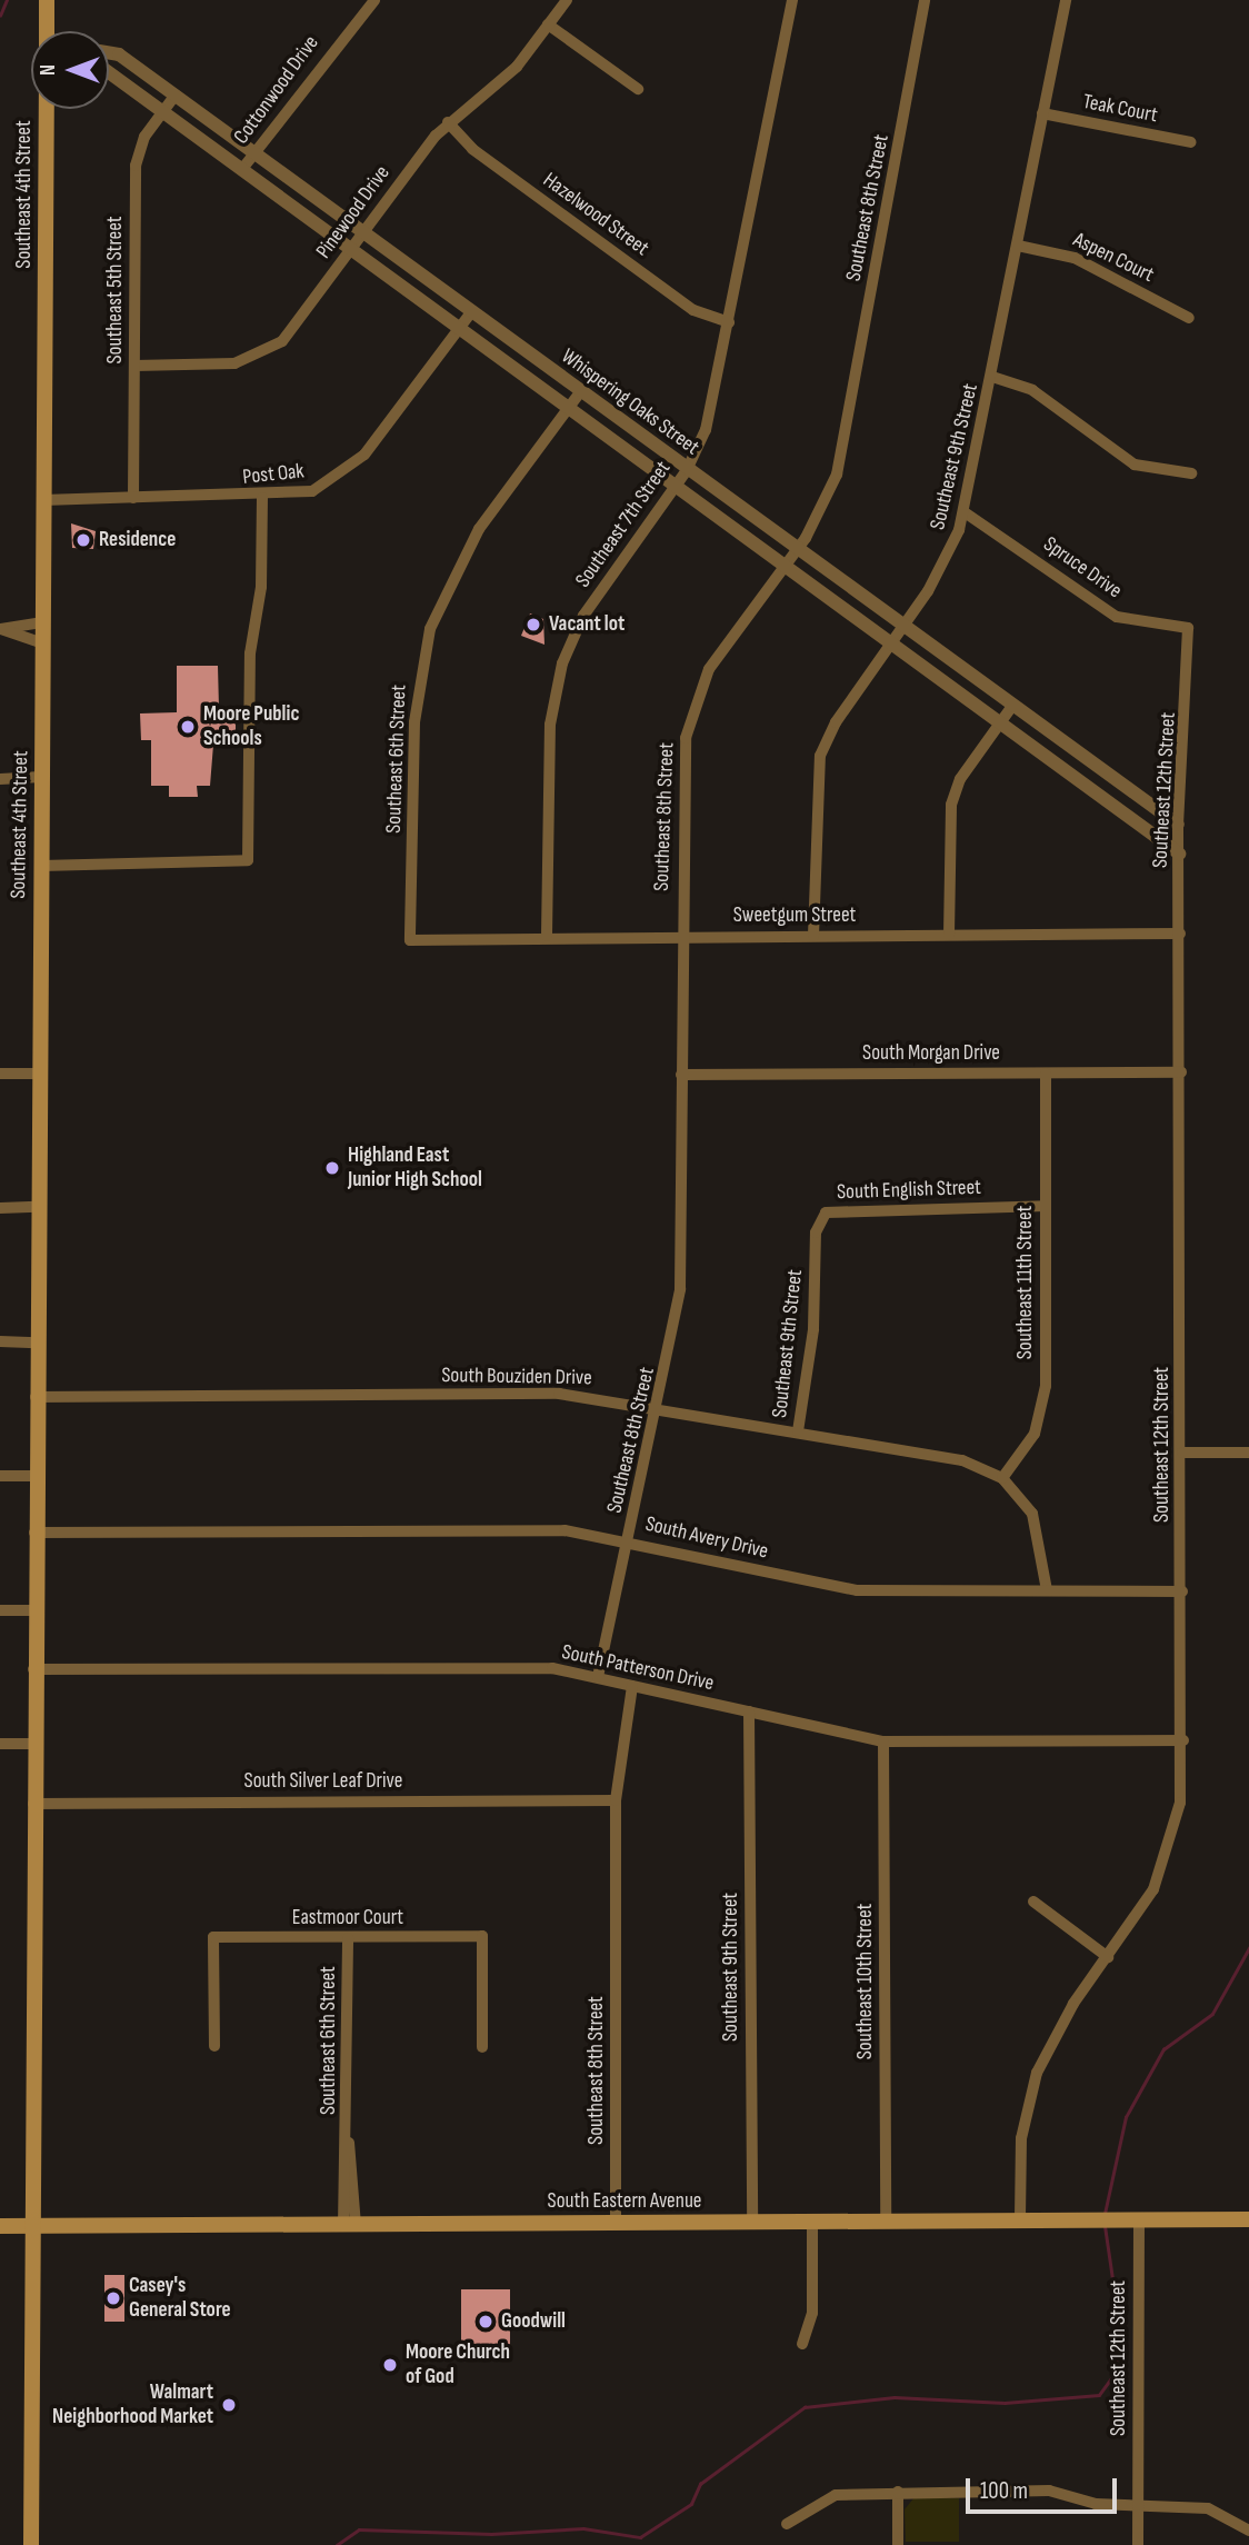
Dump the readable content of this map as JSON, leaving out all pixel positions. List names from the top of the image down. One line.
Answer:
{"streets":{"main road":["Southeast 4th Street","South Eastern Avenue"],"street":["Cottonwood Drive","Teak Court","Southeast 8th Street","Pinewood Drive","Hazelwood Street","Aspen Court","Southeast 5th Street","Whispering Oaks Street","Southeast 9th Street","Post Oak","Southeast 7th Street","Spruce Drive","Southeast 6th Street","Southeast 12th Street","Sweetgum Street","South Morgan Drive","South English Street","Southeast 11th Street","South Bouziden Drive","South Avery Drive","South Patterson Drive","South Silver Leaf Drive","Eastmoor Court","Southeast 10th Street"]},"crossings":[["Cottonwood Drive","Whispering Oaks Street"],["Teak Court","Southeast 9th Street"],["Southeast 4th Street","Post Oak"],["Southeast 4th Street","South Bouziden Drive"],["Southeast 4th Street","South Avery Drive"],["Southeast 4th Street","South Patterson Drive"],["Southeast 4th Street","South Silver Leaf Drive"],["Southeast 4th Street","South Eastern Avenue"],["Southeast 8th Street","Whispering Oaks Street"],["Southeast 8th Street","Sweetgum Street"],["Southeast 8th Street","South Morgan Drive"],["Southeast 8th Street","South Bouziden Drive"],["Southeast 8th Street","South Avery Drive"],["Southeast 8th Street","South Patterson Drive"],["Southeast 8th Street","South Silver Leaf Drive"],["Southeast 8th Street","South Eastern Avenue"],["Pinewood Drive","Hazelwood Street"],["Pinewood Drive","Southeast 5th Street"],["Pinewood Drive","Whispering Oaks Street"],["Hazelwood Street","Southeast 7th Street"],["Aspen Court","Southeast 9th Street"],["Southeast 5th Street","Whispering Oaks Street"],["Southeast 5th Street","Post Oak"],["Whispering Oaks Street","Southeast 9th Street"],["Whispering Oaks Street","Post Oak"],["Whispering Oaks Street","Southeast 7th Street"],["Whispering Oaks Street","Southeast 6th Street"],["Whispering Oaks Street","Southeast 12th Street"],["Southeast 9th Street","Spruce Drive"],["Southeast 9th Street","Sweetgum Street"],["Southeast 9th Street","South English Street"],["Southeast 9th Street","South Bouziden Drive"],["Southeast 9th Street","South Patterson Drive"],["Southeast 9th Street","South Eastern Avenue"],["Southeast 7th Street","Sweetgum Street"],["Spruce Drive","Southeast 12th Street"],["Southeast 6th Street","Sweetgum Street"],["Southeast 6th Street","Eastmoor Court"],["Southeast 6th Street","South Eastern Avenue"],["Southeast 12th Street","Sweetgum Street"],["Southeast 12th Street","South Morgan Drive"],["Southeast 12th Street","South Avery Drive"],["Southeast 12th Street","South Patterson Drive"],["Southeast 12th Street","South Eastern Avenue"],["South Morgan Drive","Southeast 11th Street"],["South English Street","Southeast 11th Street"],["Southeast 11th Street","South Bouziden Drive"],["South Bouziden Drive","South Avery Drive"],["South Patterson Drive","Southeast 10th Street"],["Southeast 10th Street","South Eastern Avenue"]],"places":["Residence","Vacant lot","Moore Public Schools","Highland East Junior High School","Casey's General Store","Goodwill","Moore Church of God","Walmart Neighborhood Market"],"scale_bar":"100 m","north":"left"}
